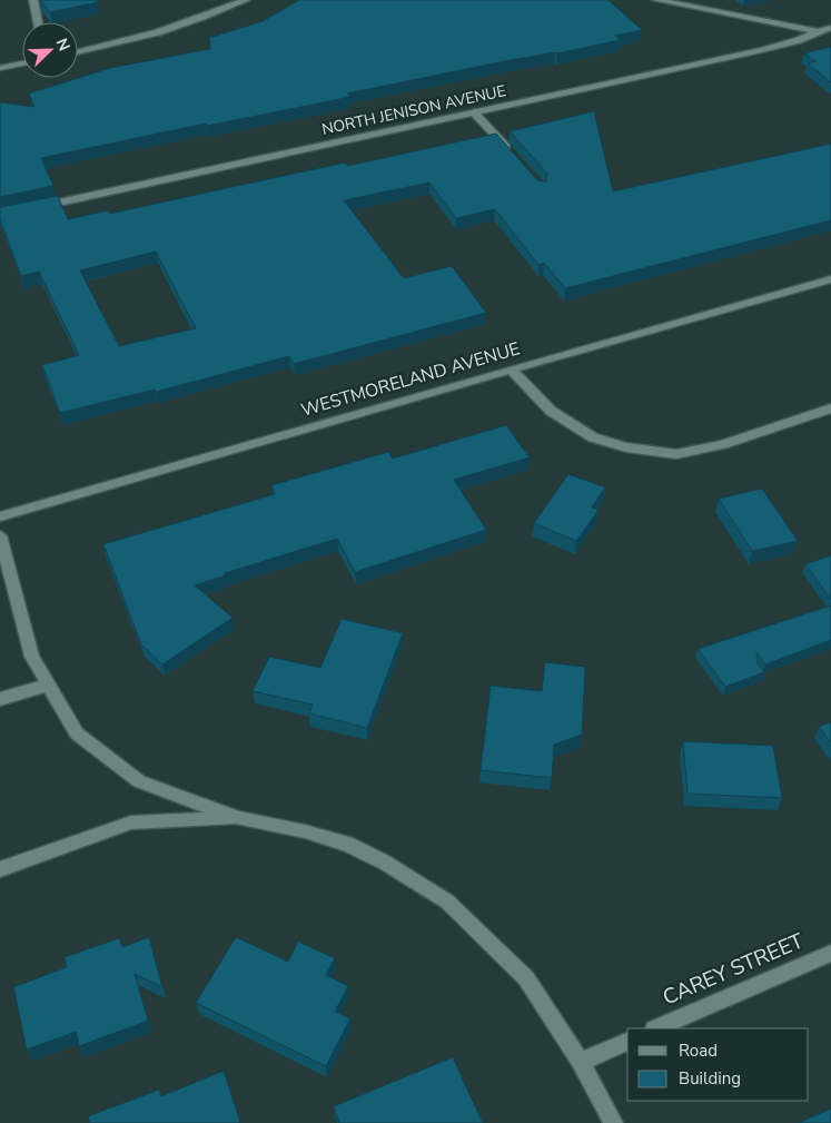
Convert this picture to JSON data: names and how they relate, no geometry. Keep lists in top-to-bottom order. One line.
{"streets":{"street":["NORTH JENISON AVENUE","WESTMORELAND AVENUE","CAREY STREET"]},"legend":["Road","Building"],"north":"top right"}
